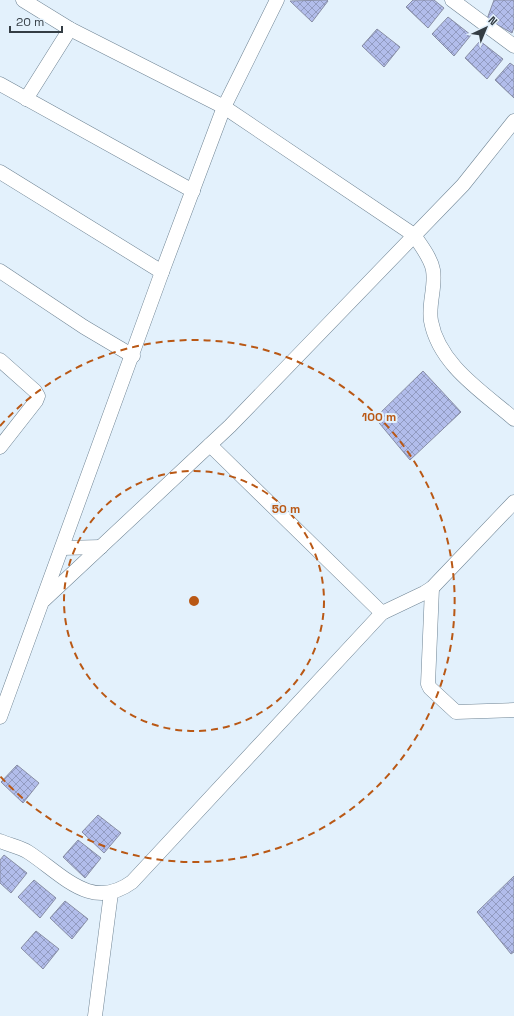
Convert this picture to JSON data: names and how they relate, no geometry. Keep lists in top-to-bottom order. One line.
{"scale_bar":"20 m","north":"top right","rings":["100 m","50 m"]}
